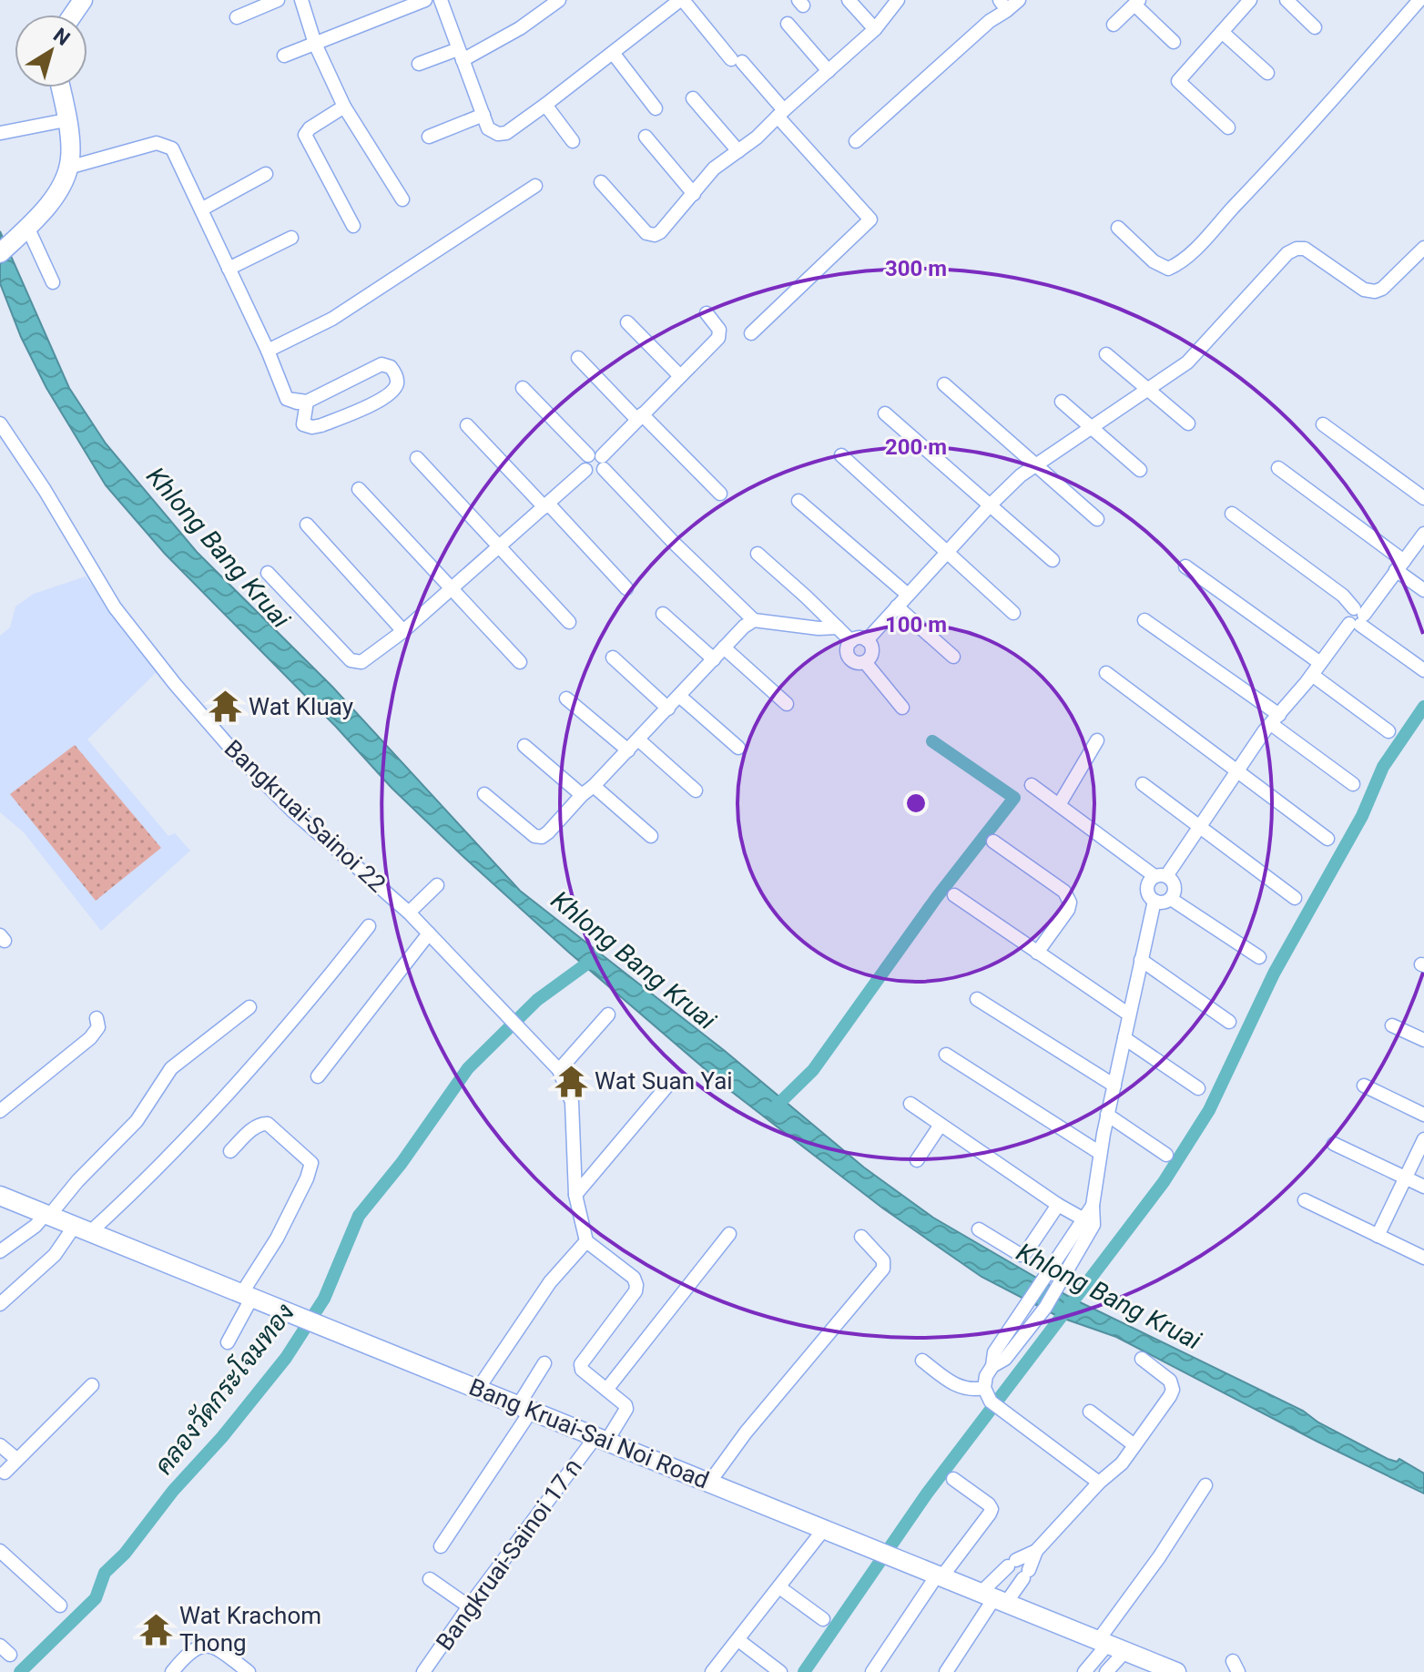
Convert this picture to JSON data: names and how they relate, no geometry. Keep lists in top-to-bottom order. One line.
{"streets":{"main road":["Bang Kruai-Sai Noi Road"],"street":["Bangkruai-Sainoi 22","Bangkruai-Sainoi 17 ก"]},"crossings":[["Bang Kruai-Sai Noi Road","Bangkruai-Sainoi 17 ก"]],"water":["Khlong Bang Kruai","คลองวัดกระโจมทอง"],"places":{"temple":["Wat Kluay","Wat Suan Yai","Wat Krachom Thong"]},"north":"top right","rings":["300 m","200 m","100 m"]}
